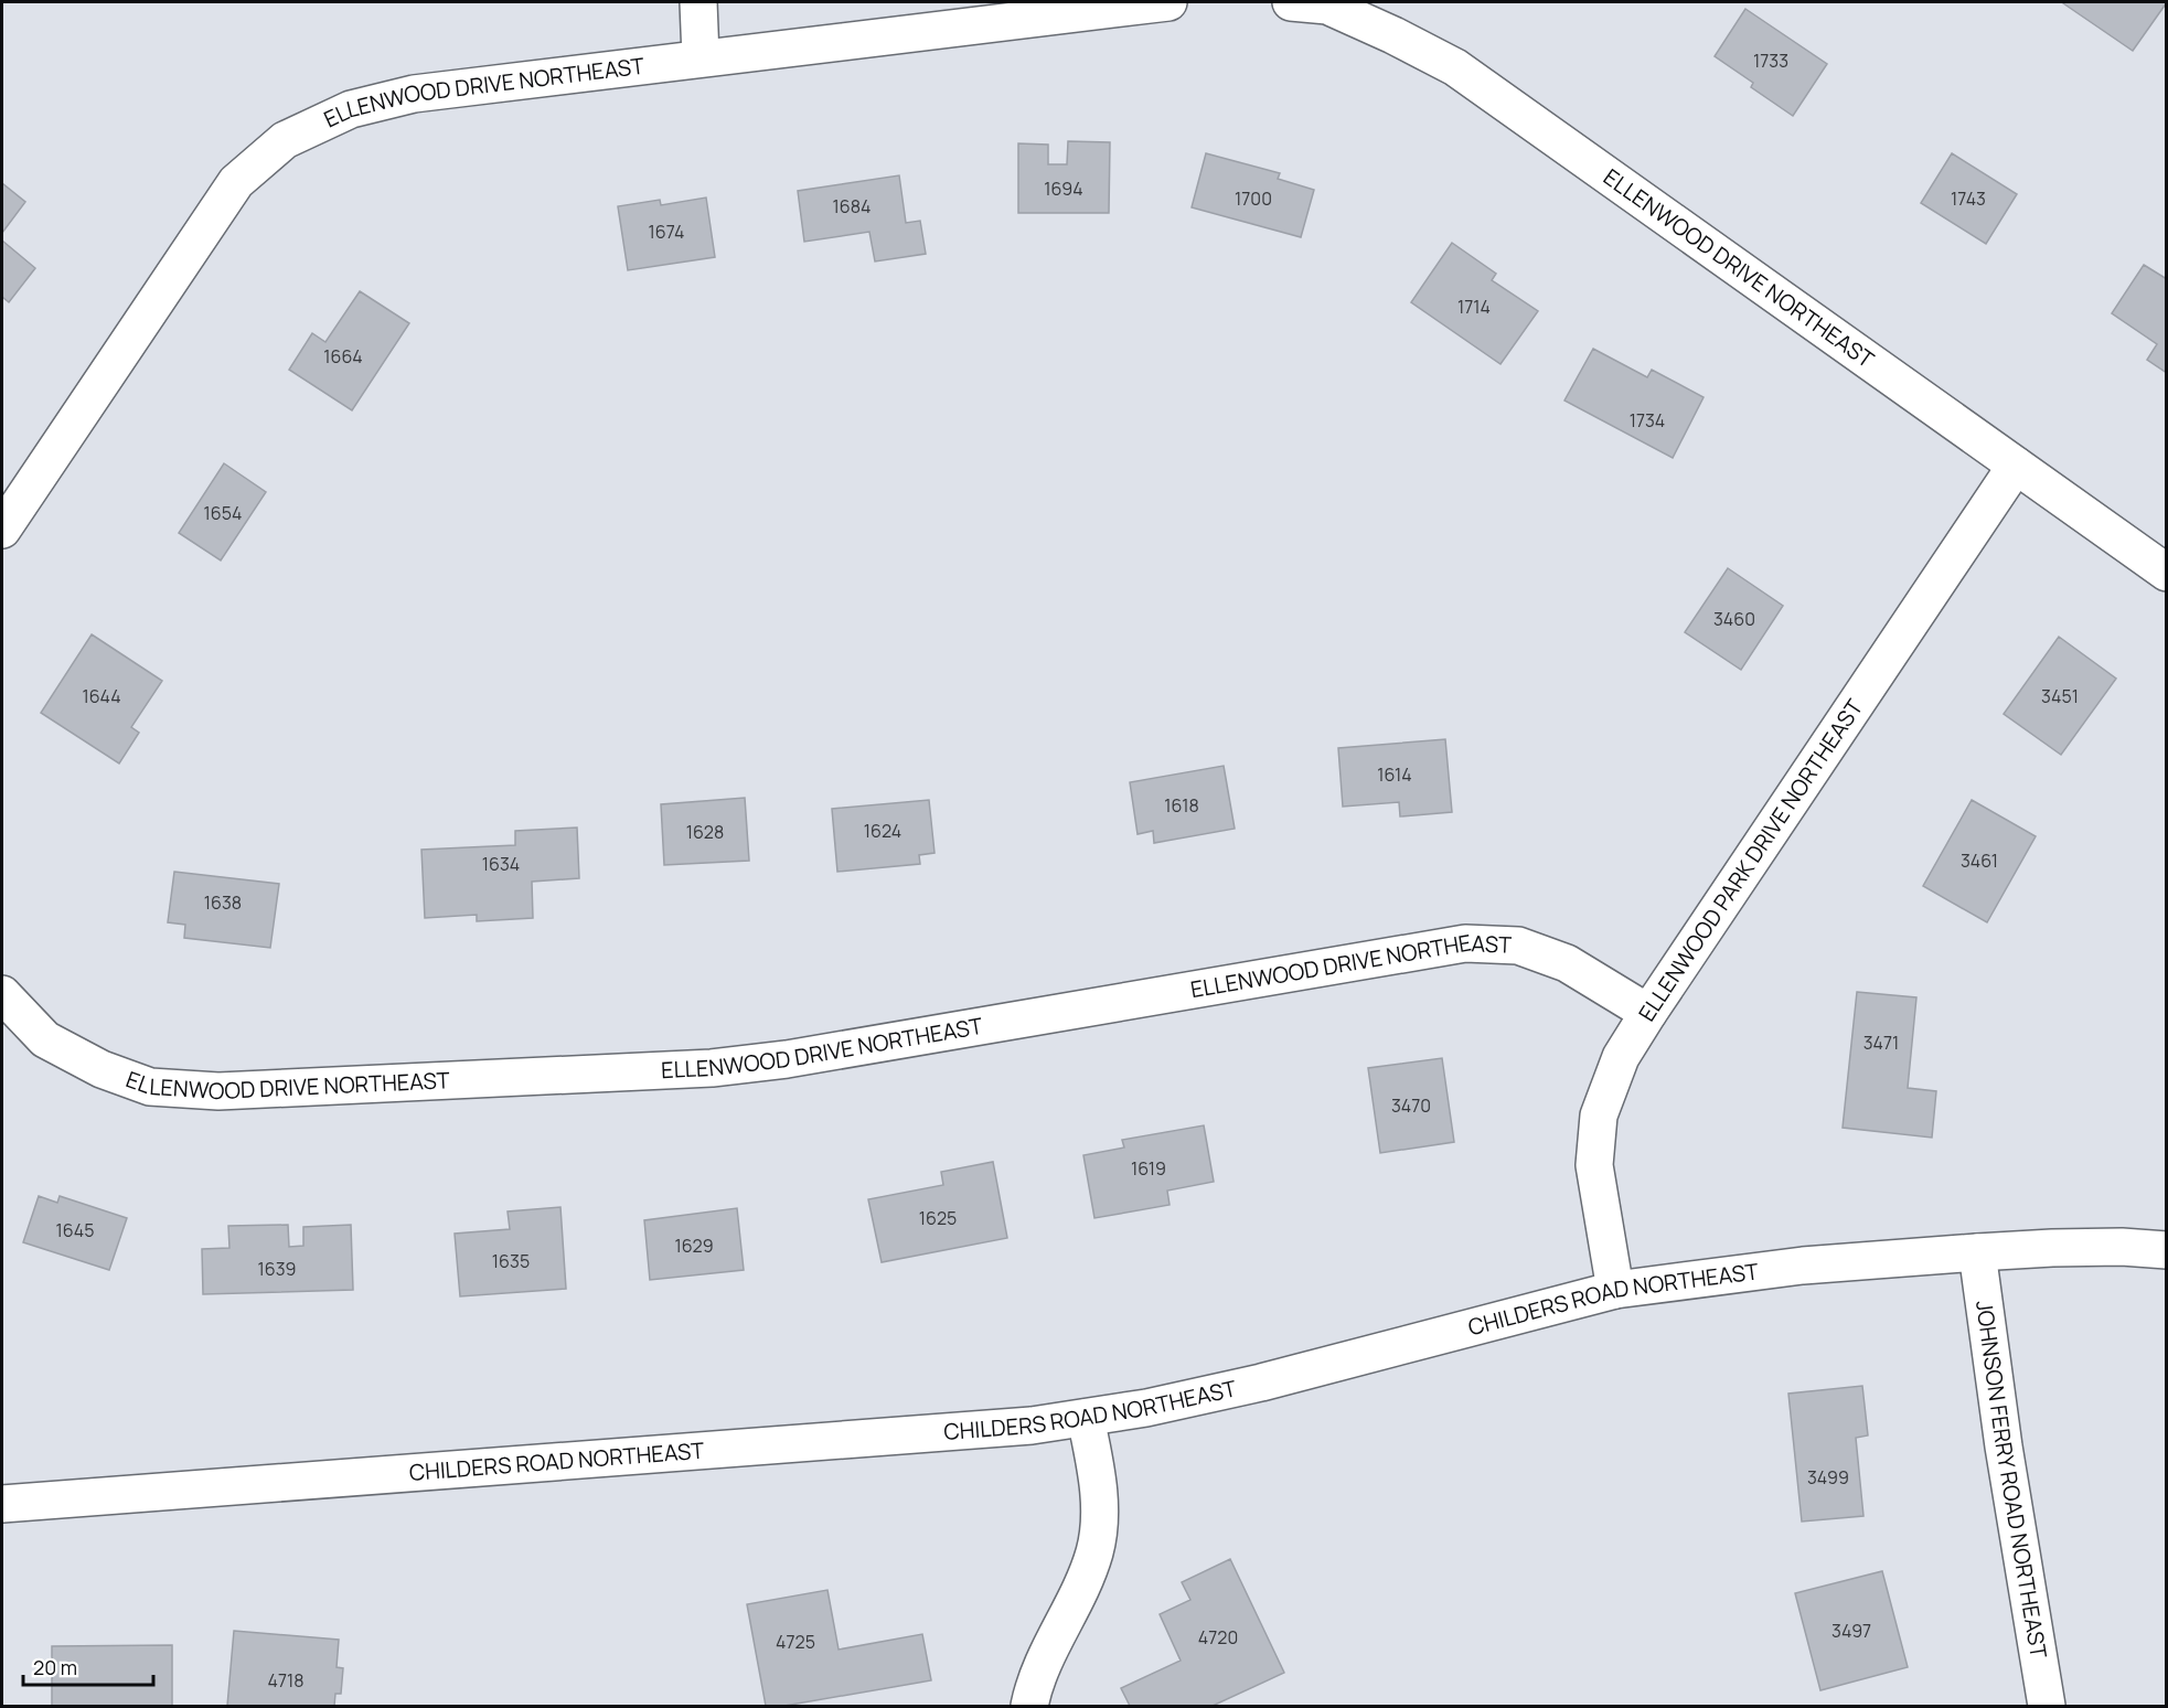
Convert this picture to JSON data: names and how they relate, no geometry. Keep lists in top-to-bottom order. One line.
{"streets":{"street":["ELLENWOOD DRIVE NORTHEAST","ELLENWOOD PARK DRIVE NORTHEAST","CHILDERS ROAD NORTHEAST","JOHNSON FERRY ROAD NORTHEAST"]},"crossings":[["ELLENWOOD DRIVE NORTHEAST","ELLENWOOD PARK DRIVE NORTHEAST"],["ELLENWOOD PARK DRIVE NORTHEAST","CHILDERS ROAD NORTHEAST"],["CHILDERS ROAD NORTHEAST","JOHNSON FERRY ROAD NORTHEAST"]],"house_numbers":["1733","1694","1700","1743","1684","1674","1714","1664","1734","1654","3460","1644","3451","1614","1618","1624","1628","3461","1634","1638","3471","3470","1619","1625","1645","1629","1635","1639","3499","3497","4720","4725","4718"],"scale_bar":"20 m"}
